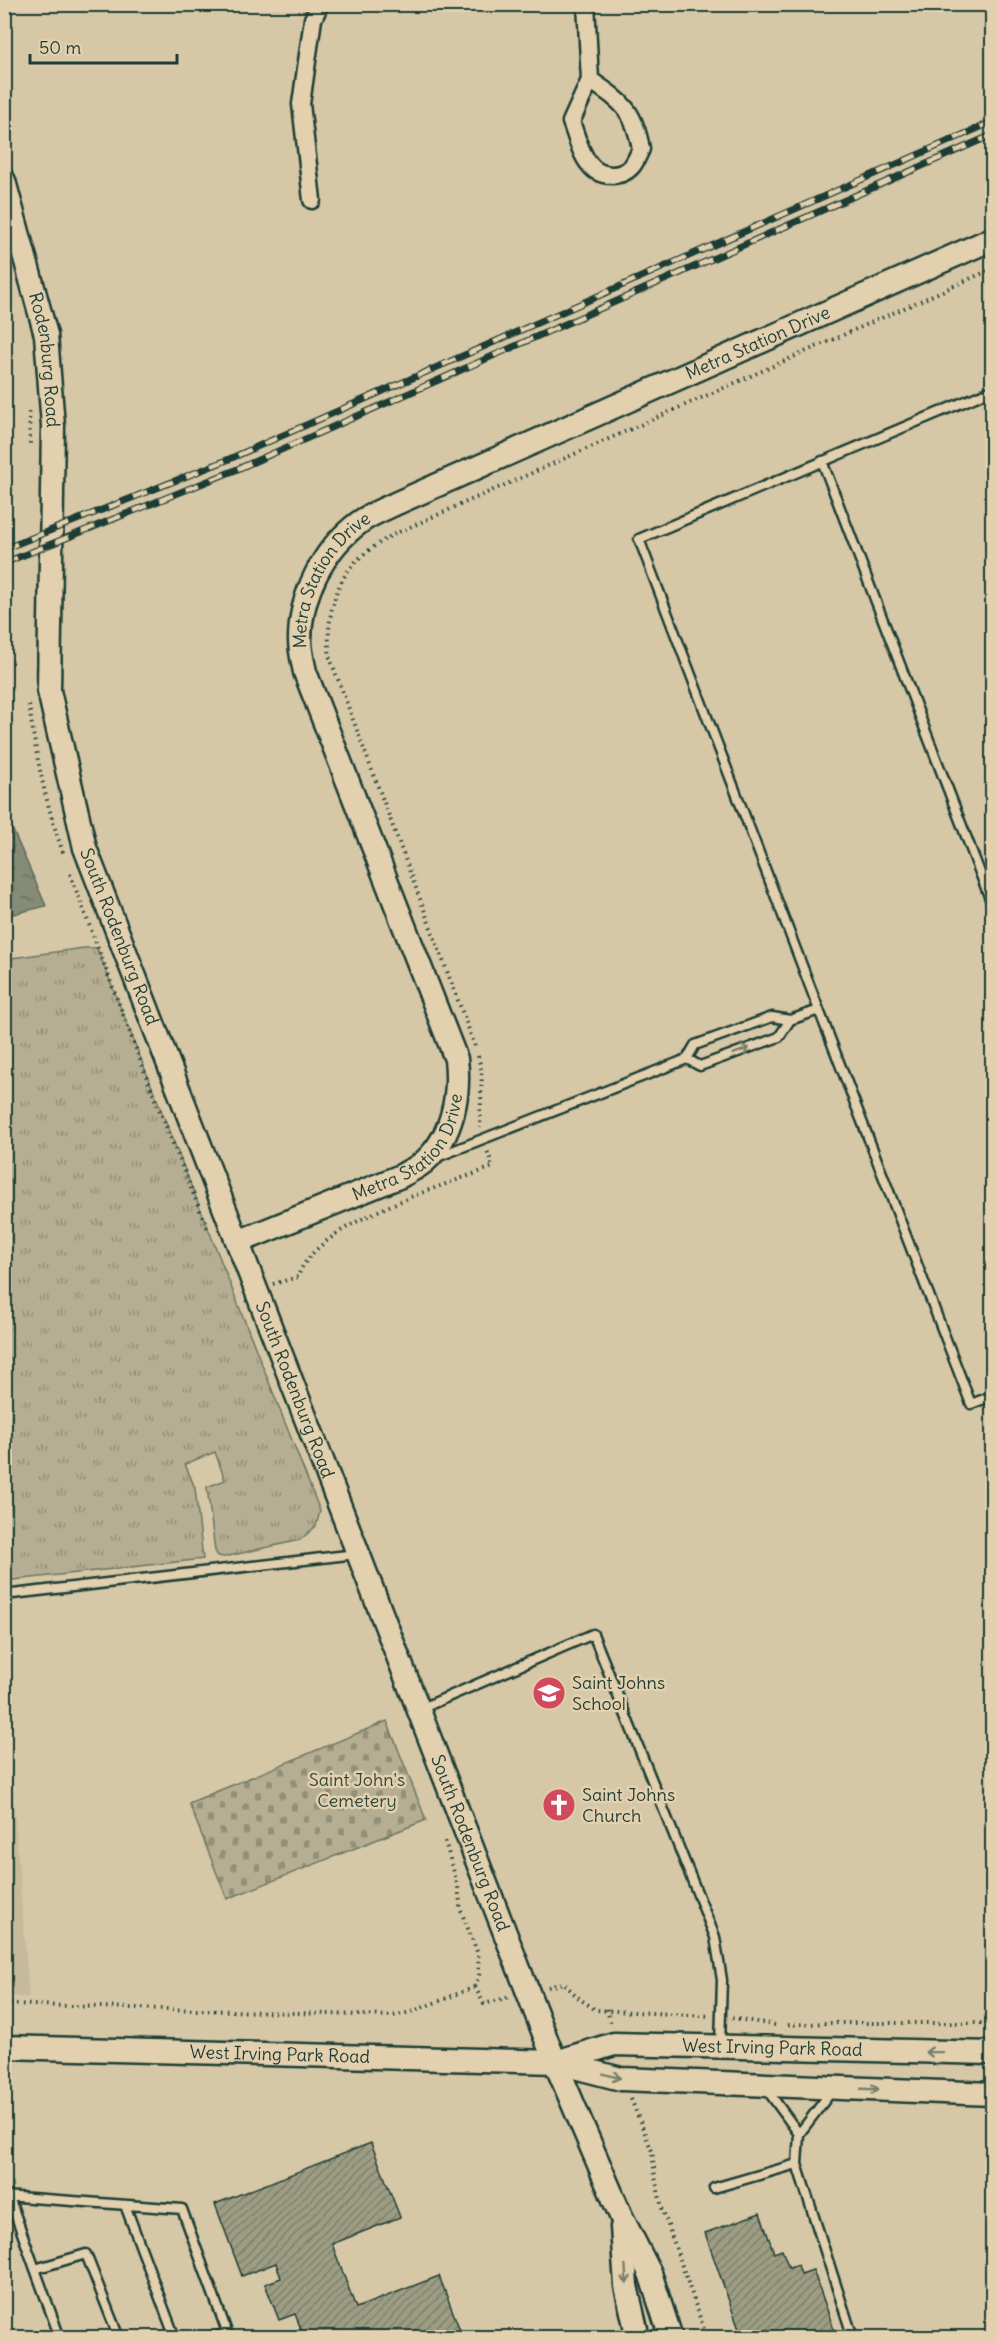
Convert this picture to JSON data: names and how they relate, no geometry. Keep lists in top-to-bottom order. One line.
{"streets":{"street":["Metra Station Drive","Rodenburg Road","South Rodenburg Road","West Irving Park Road"]},"crossings":[["Metra Station Drive","South Rodenburg Road"],["Rodenburg Road","South Rodenburg Road"],["South Rodenburg Road","West Irving Park Road"]],"parks":["Saint John's Cemetery"],"places":{"school or university":["Saint Johns School"],"church":["Saint Johns Church"]},"scale_bar":"50 m"}
